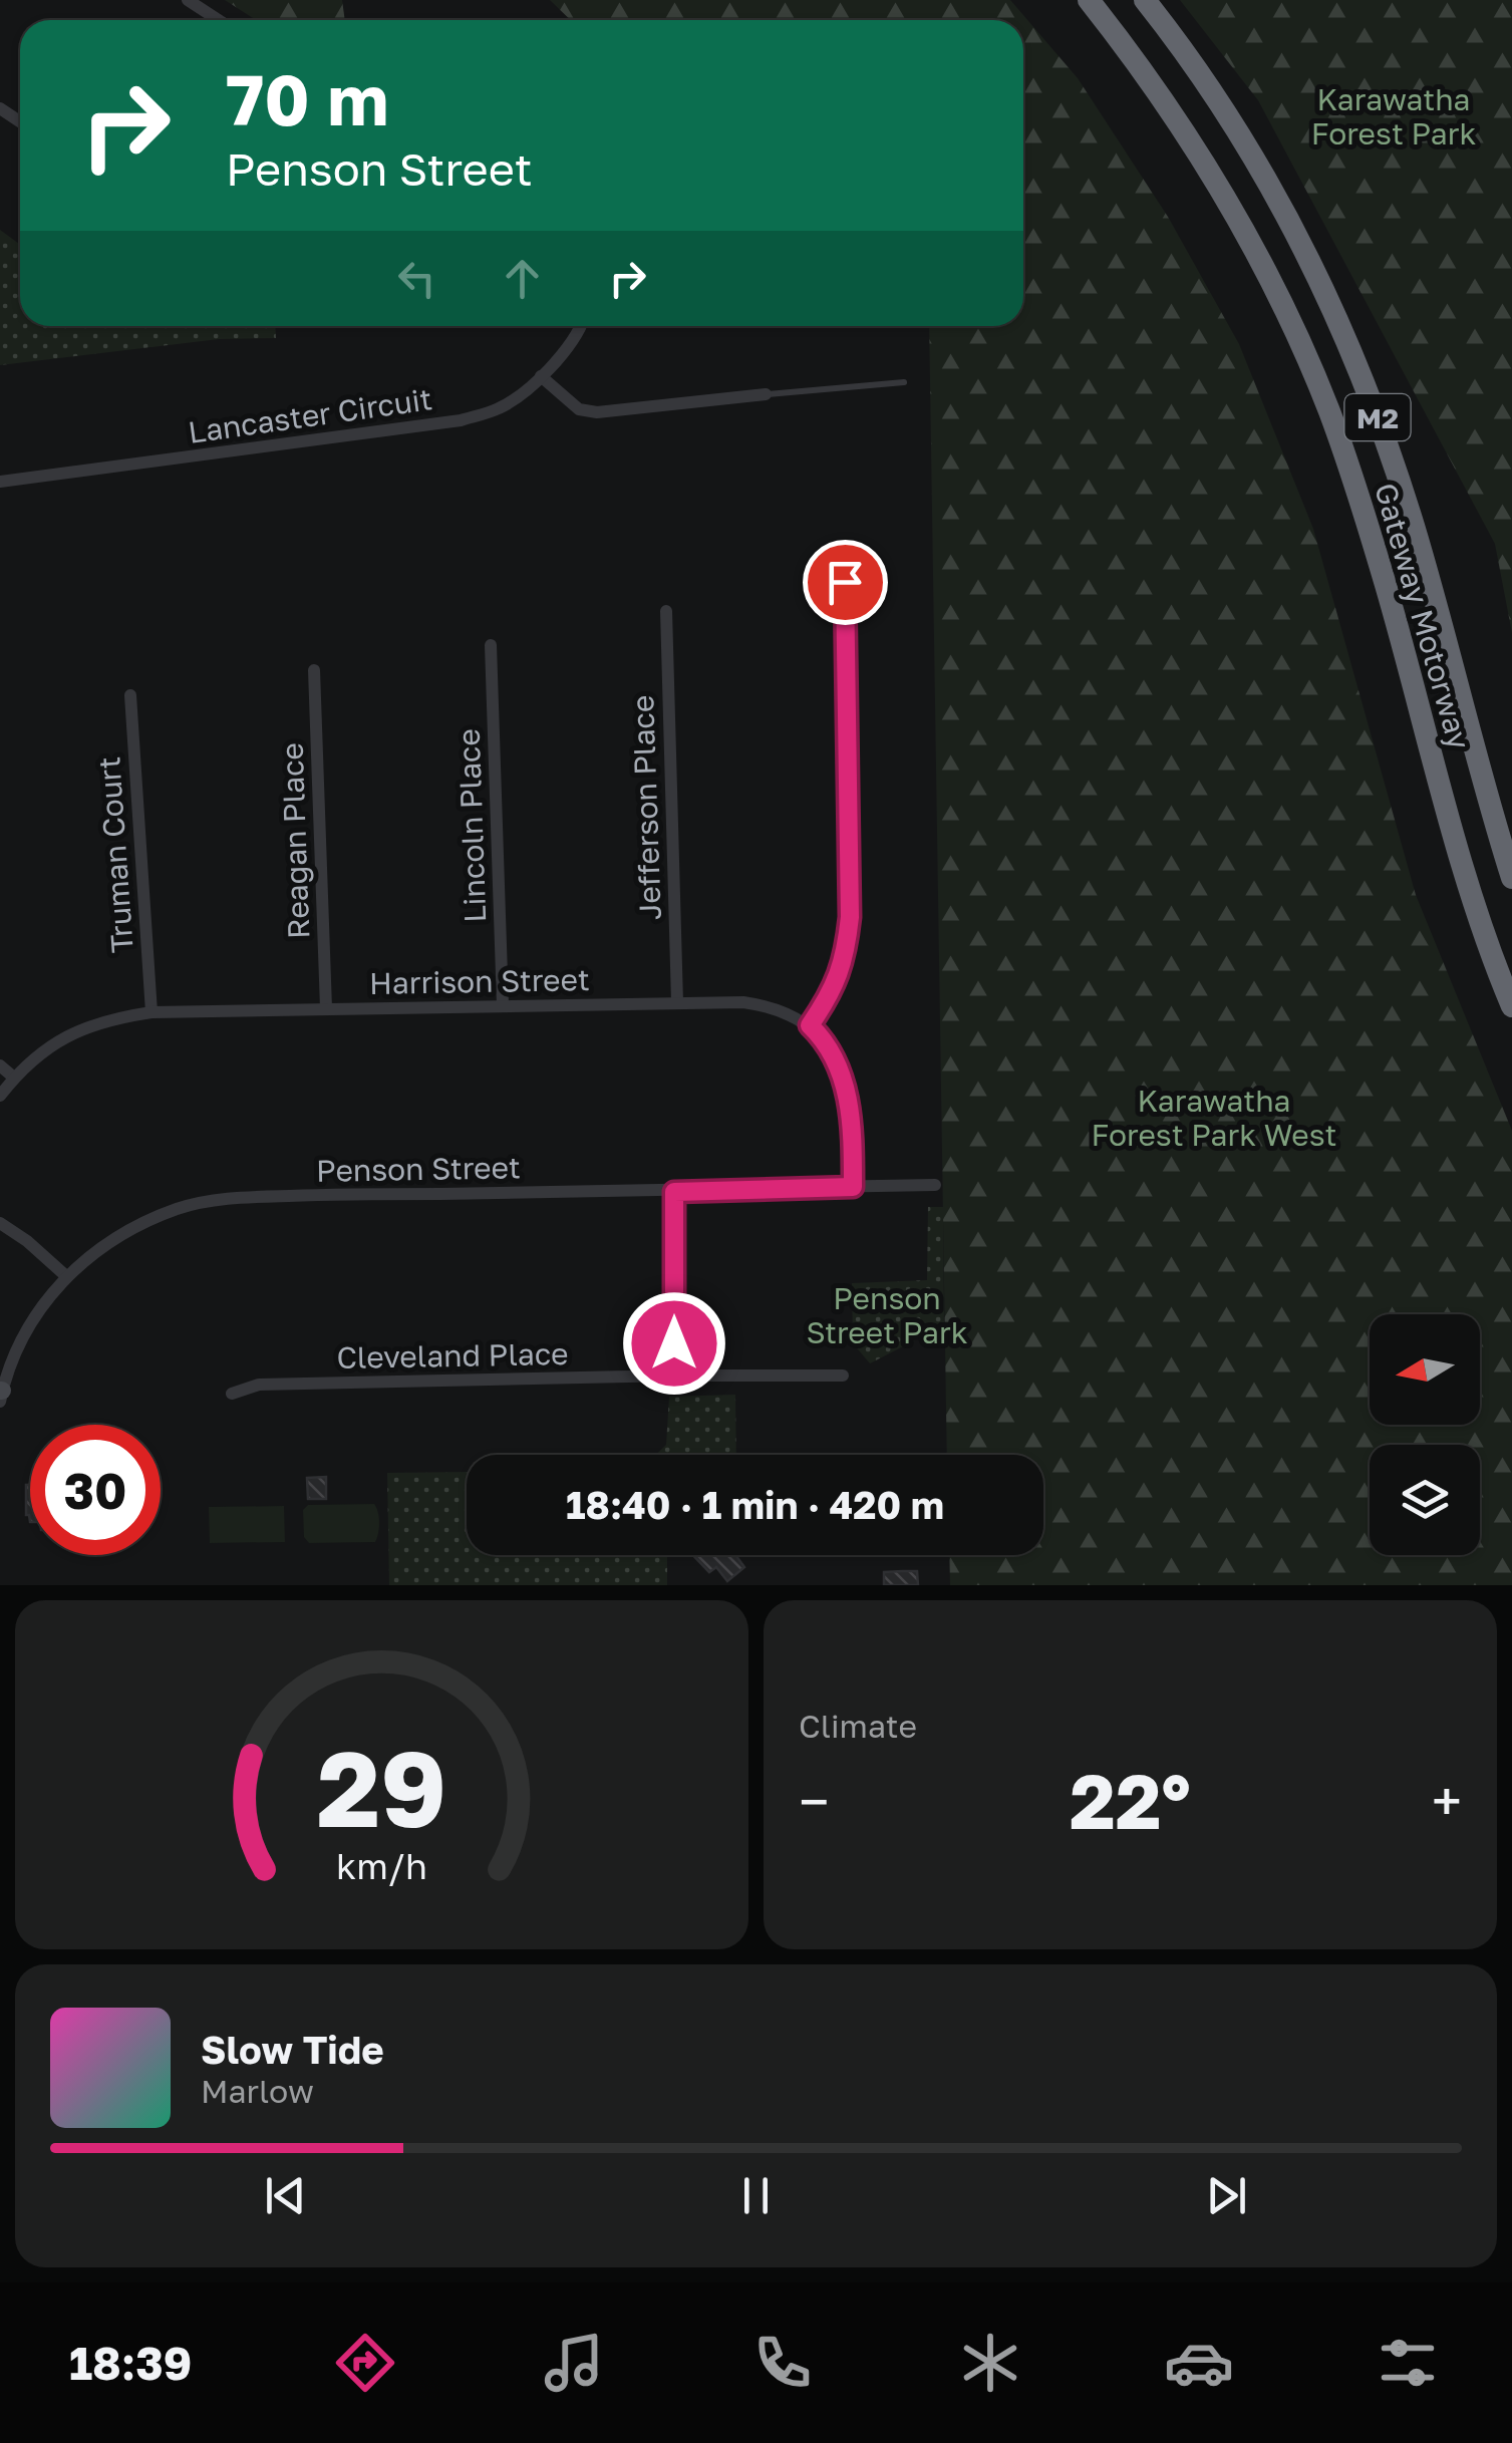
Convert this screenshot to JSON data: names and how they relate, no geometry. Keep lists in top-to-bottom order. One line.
{"streets":{"highway":["M2","Gateway Motorway"],"street":["Lancaster Circuit","Jefferson Place","Lincoln Place","Reagan Place","Truman Court","Harrison Street","Penson Street","Cleveland Place"]},"crossings":[["Jefferson Place","Harrison Street"],["Lincoln Place","Harrison Street"],["Reagan Place","Harrison Street"],["Truman Court","Harrison Street"]],"parks":["Karawatha Forest Park","Karawatha Forest Park West","Penson Street Park"],"north":"left","page":{"turn":["70 m","Penson Street"],"limit":"30","trip":"18:40 · 1 min · 420 m","tile":"Climate","heat":["−","22°","+"],"song":["Slow Tide","Marlow"],"tabs":"18:39","gauge":["29","km/h"]}}
